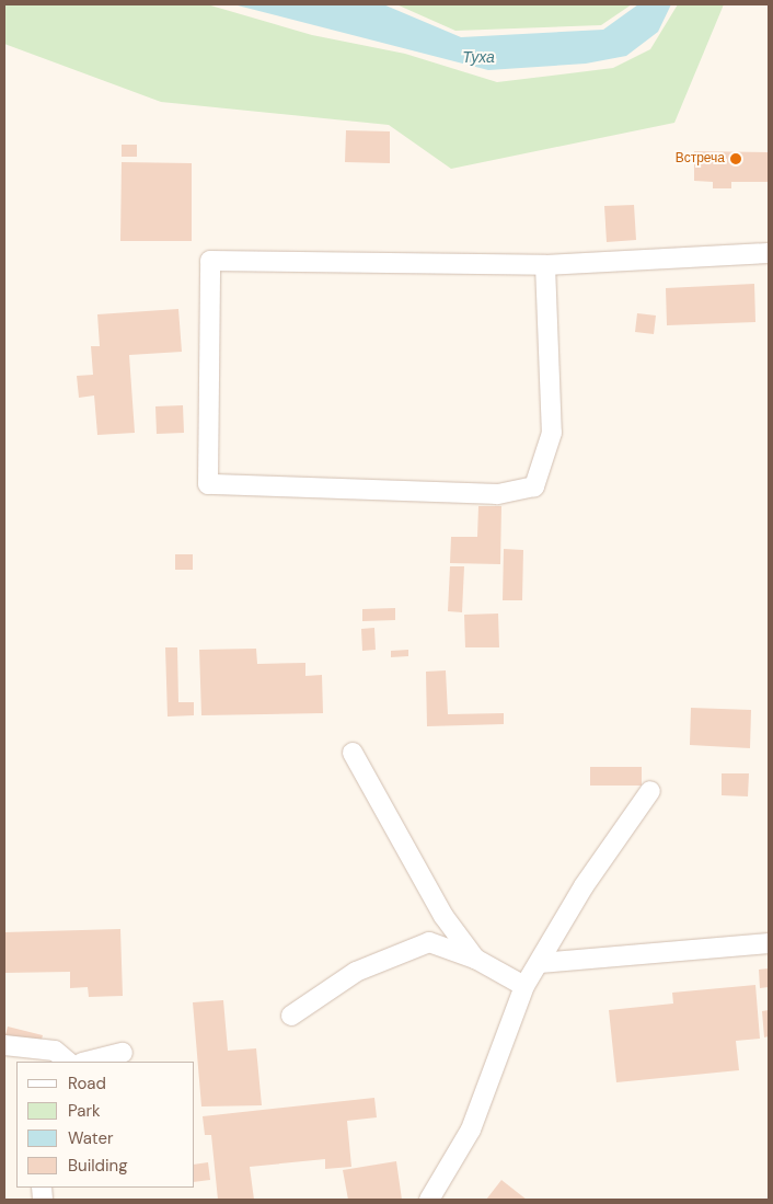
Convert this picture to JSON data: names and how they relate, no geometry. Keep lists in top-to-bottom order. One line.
{"water":["Туха"],"places":["Встреча"],"legend":["Road","Park","Water","Building"]}
